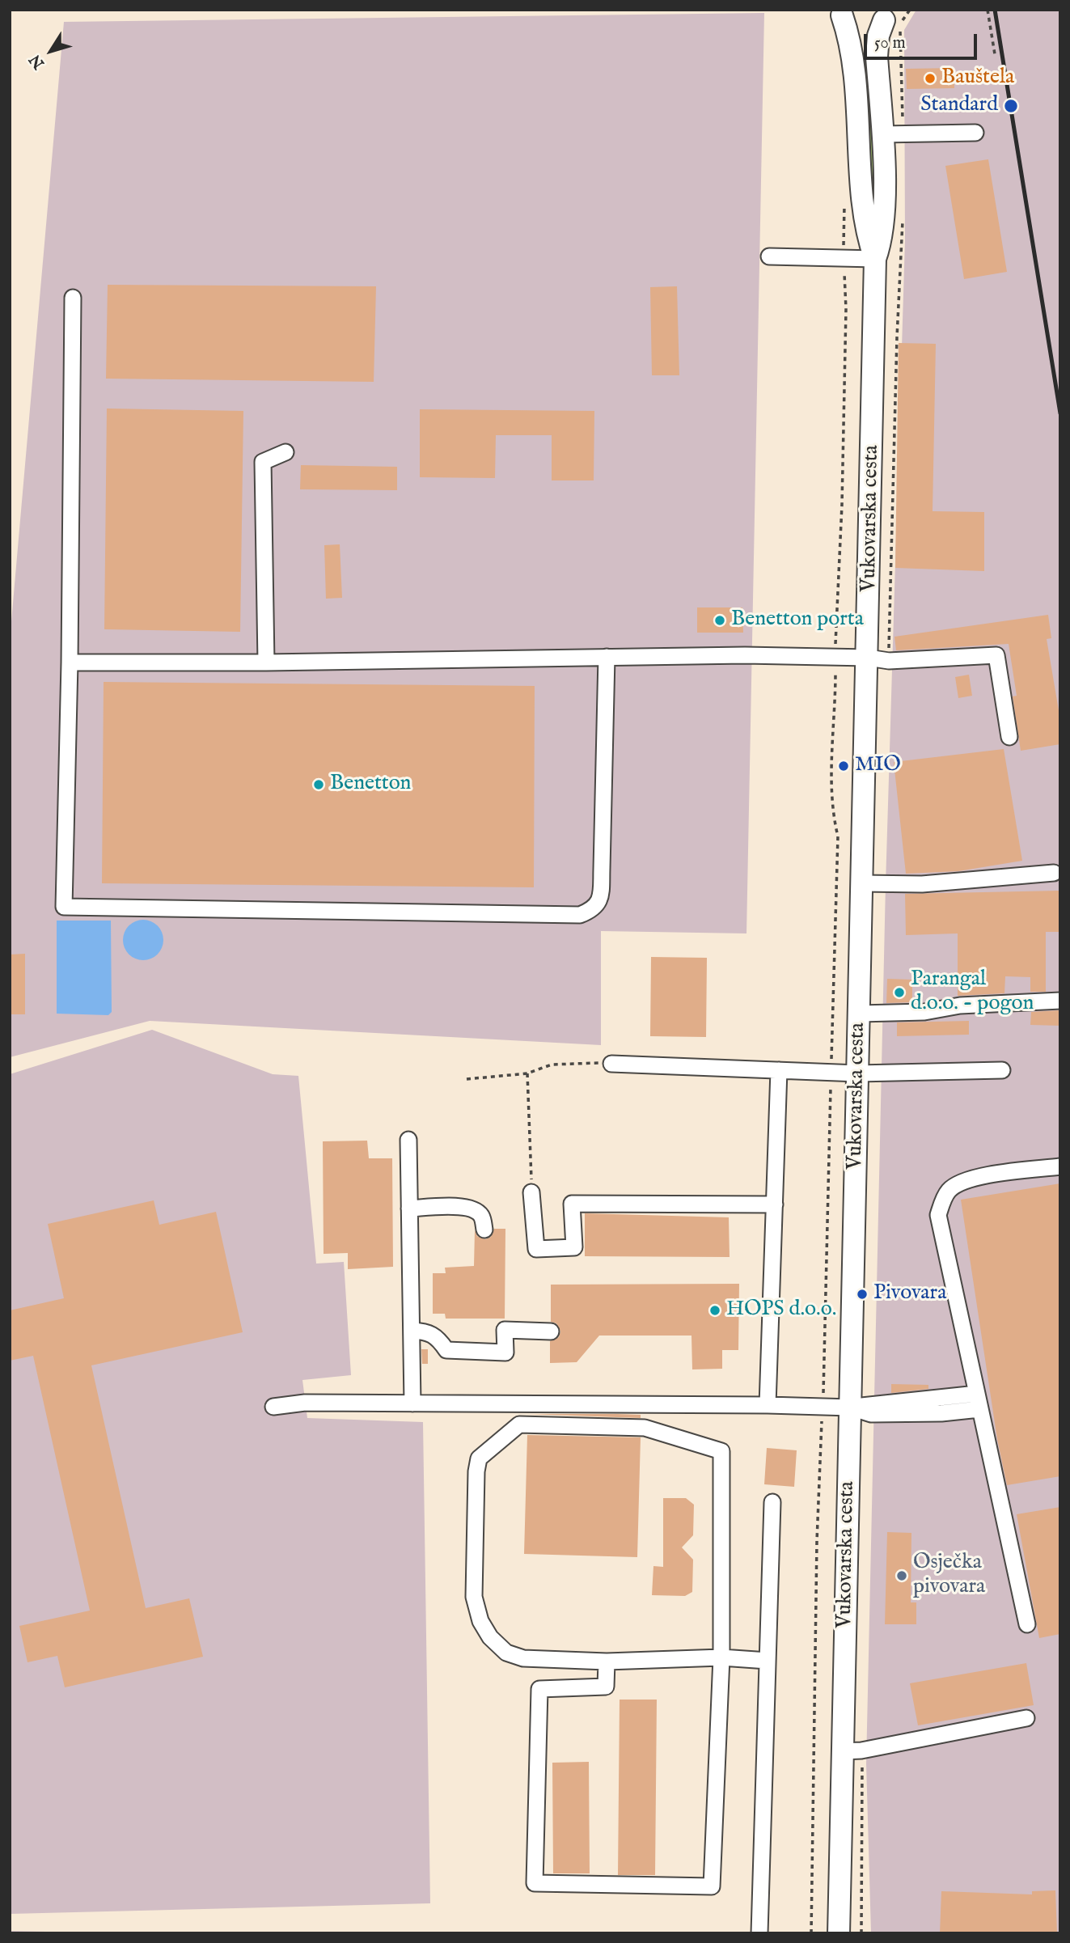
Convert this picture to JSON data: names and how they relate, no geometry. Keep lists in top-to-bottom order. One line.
{"streets":{"main road":["Vukovarska cesta"]},"places":["Bauštela","Standard","Benetton porta","MIO","Benetton","Parangal d.o.o. - pogon","Pivovara","HOPS d.o.o.","Osječka pivovara"],"scale_bar":"50 m","north":"bottom left"}
